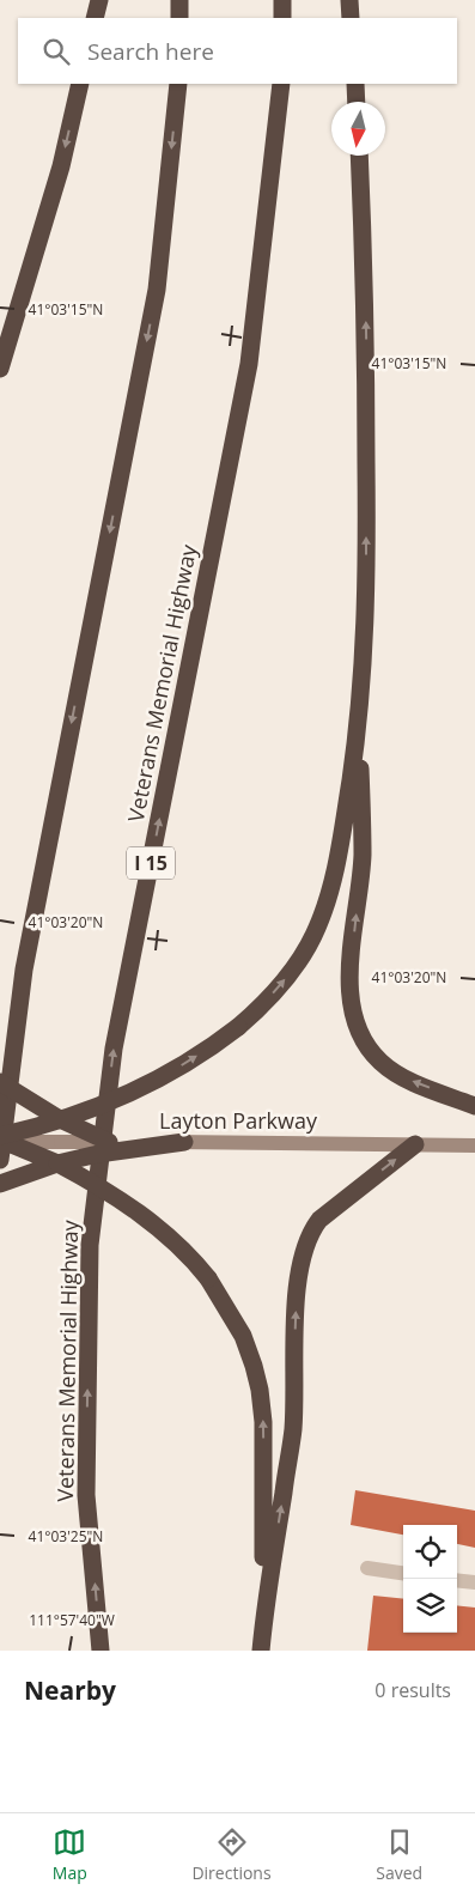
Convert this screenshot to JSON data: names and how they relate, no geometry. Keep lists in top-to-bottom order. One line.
{"streets":{"highway":["Veterans Memorial Highway","I 15"],"main road":["Layton Parkway"]},"north":"bottom","page":{"search":"Search here","heading":["Nearby","0 results"],"nav":["Map","Directions","Saved"]},"coordinates":["41°03'15\"N","41°03'20\"N","41°03'25\"N","111°57'40\"W"]}
